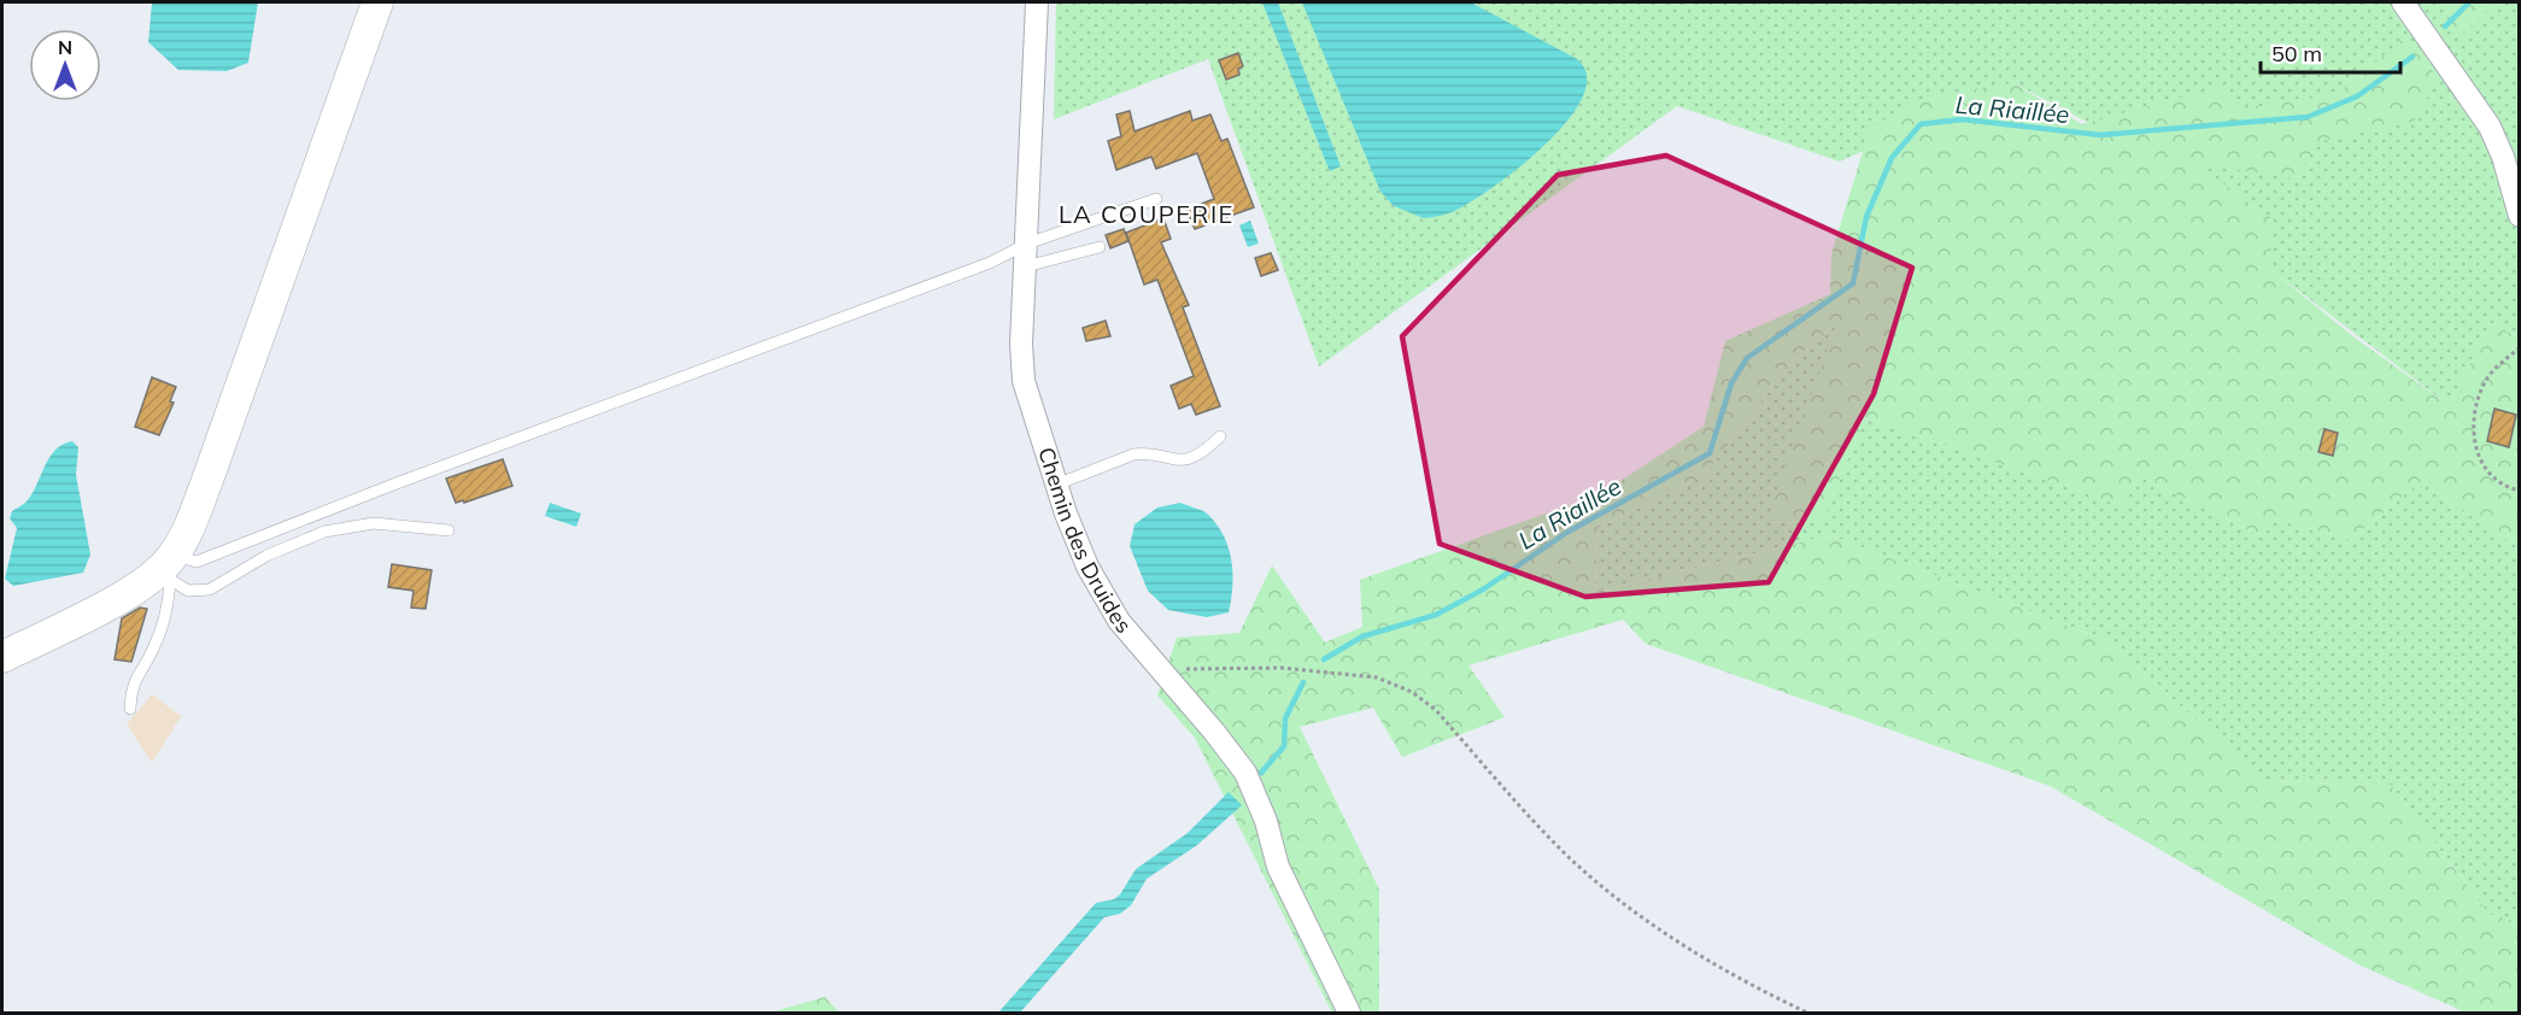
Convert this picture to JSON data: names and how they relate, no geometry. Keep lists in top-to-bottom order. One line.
{"streets":{"street":["Chemin des Druides"]},"districts":["LA COUPERIE"],"water":["La Riaillée"],"scale_bar":"50 m","north":"top"}
